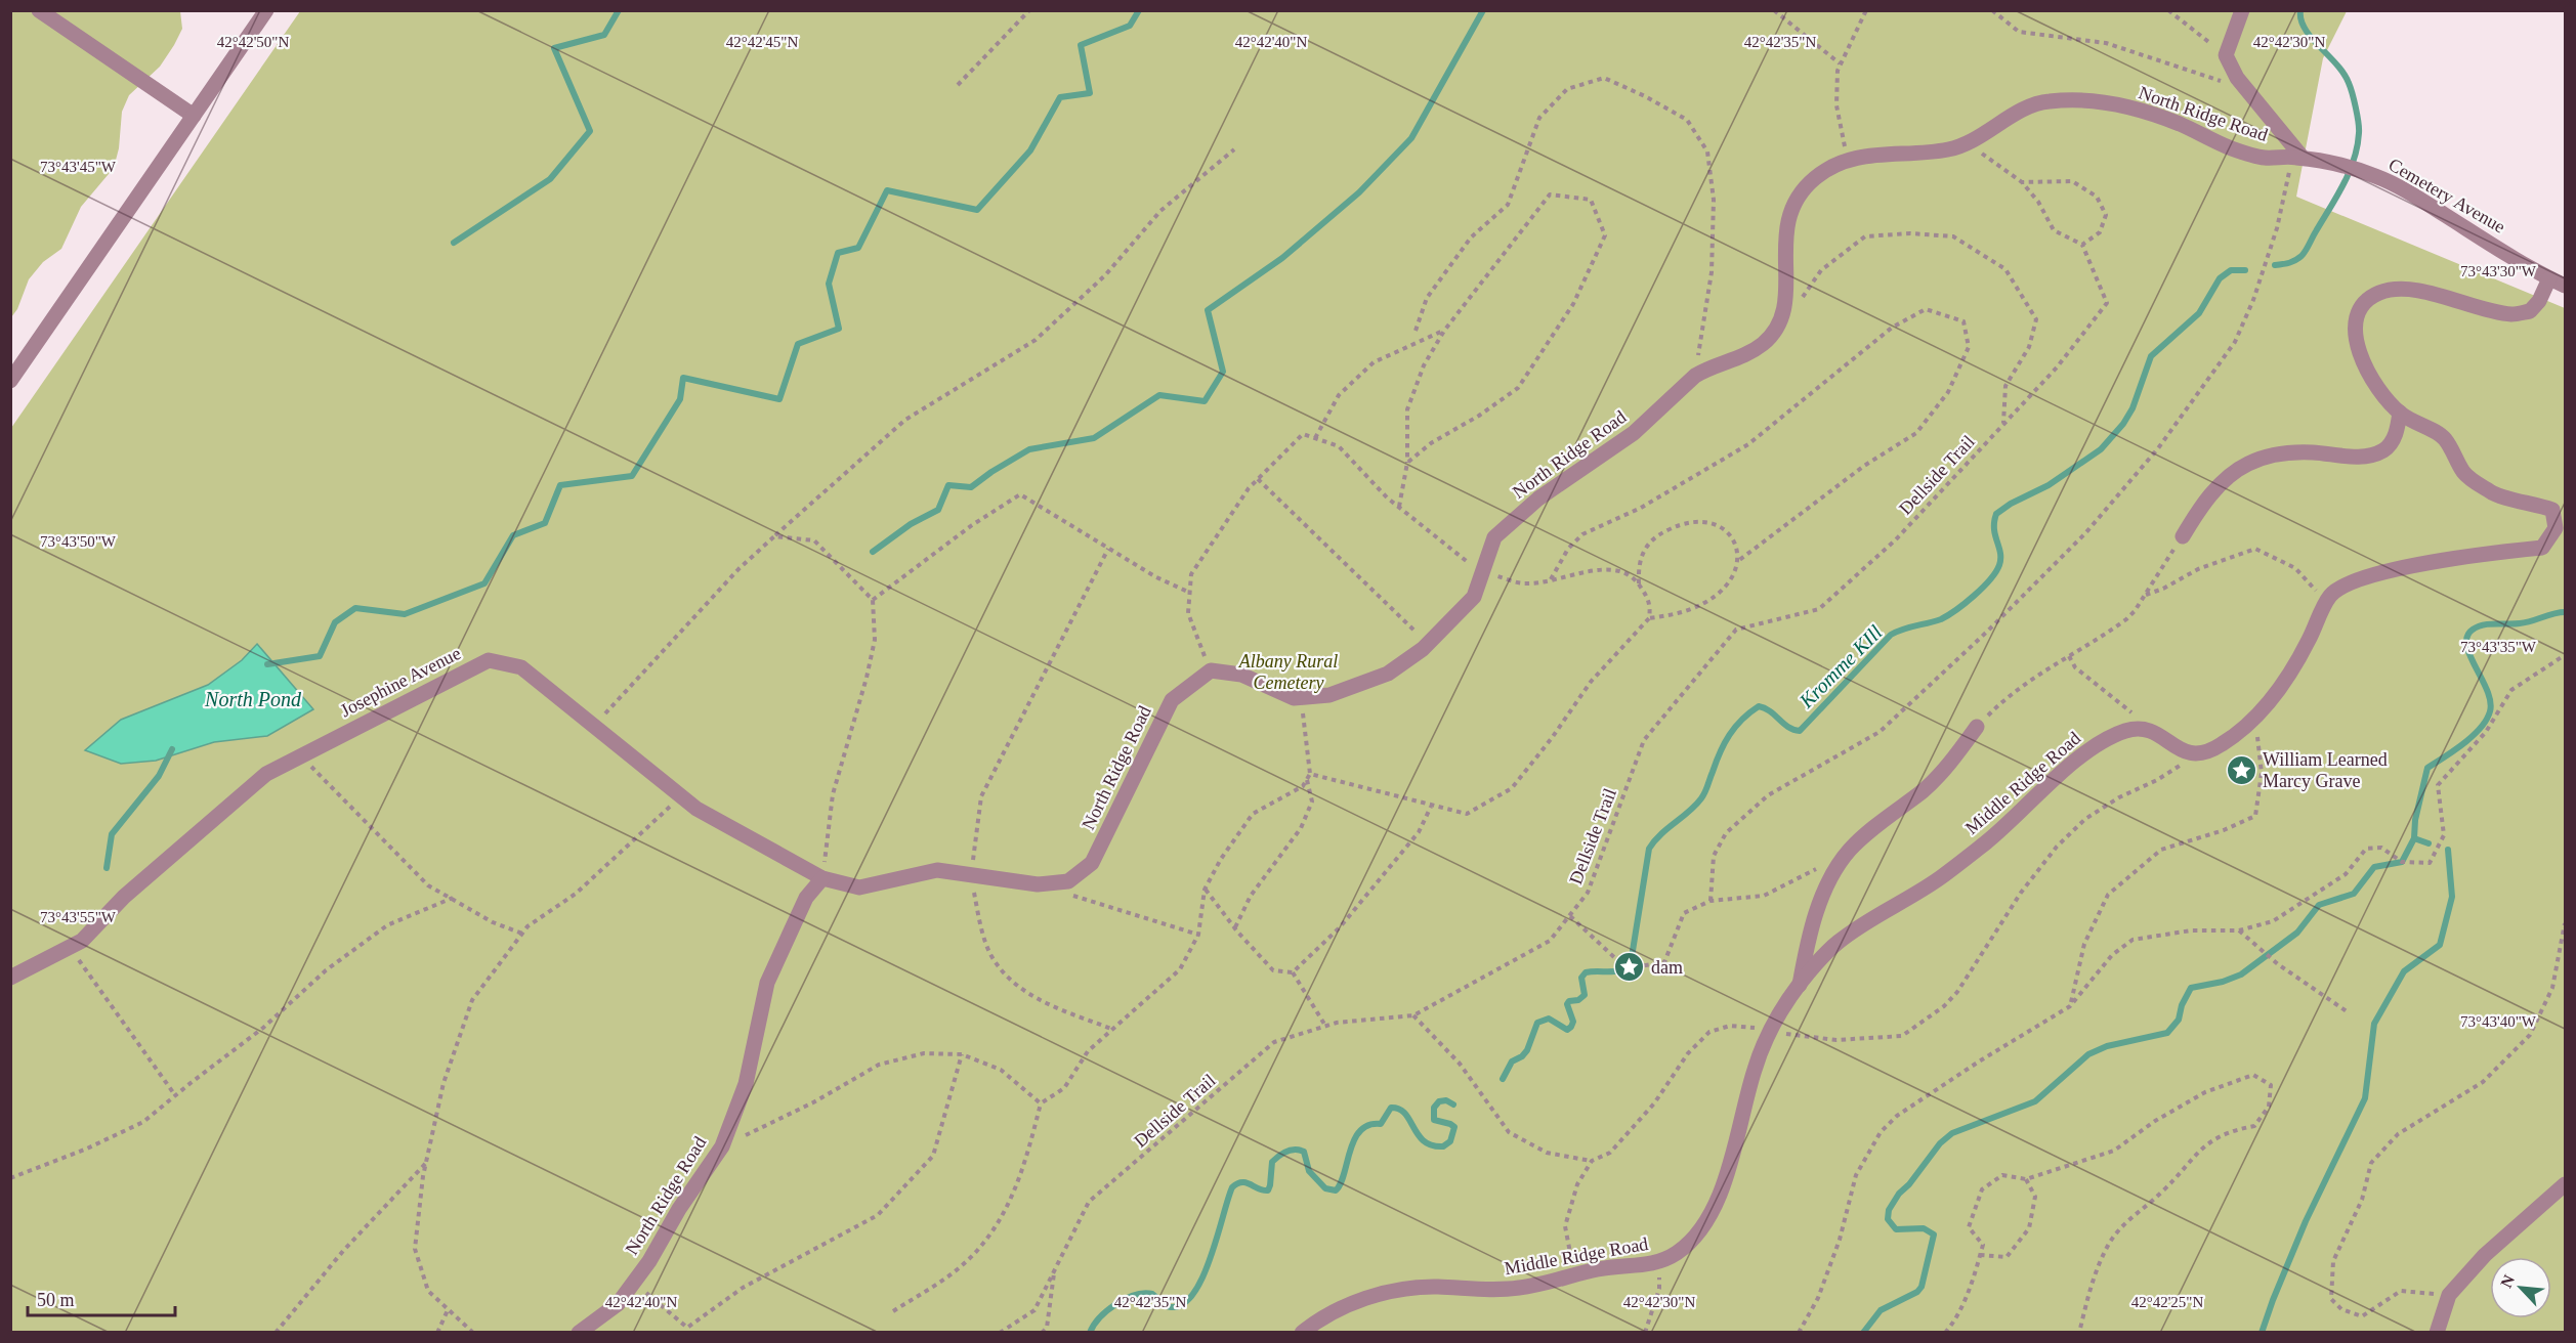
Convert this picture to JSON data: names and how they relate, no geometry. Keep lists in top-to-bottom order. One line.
{"streets":{"street":["North Ridge Road","Cemetery Avenue","Josephine Avenue","Middle Ridge Road"],"path":["Dellside Trail"]},"crossings":[["North Ridge Road","Cemetery Avenue"],["North Ridge Road","Josephine Avenue"]],"water":["Kromme KIll","North Pond"],"parks":["Albany Rural Cemetery"],"places":{"place":["William Learned Marcy Grave","dam"]},"scale_bar":"50 m","north":"top left","coordinates":["42°42'50\"N","42°42'45\"N","42°42'40\"N","42°42'35\"N","42°42'30\"N","73°43'45\"W","73°43'30\"W","73°43'50\"W","73°43'35\"W","73°43'55\"W","73°43'40\"W","42°42'25\"N"]}
